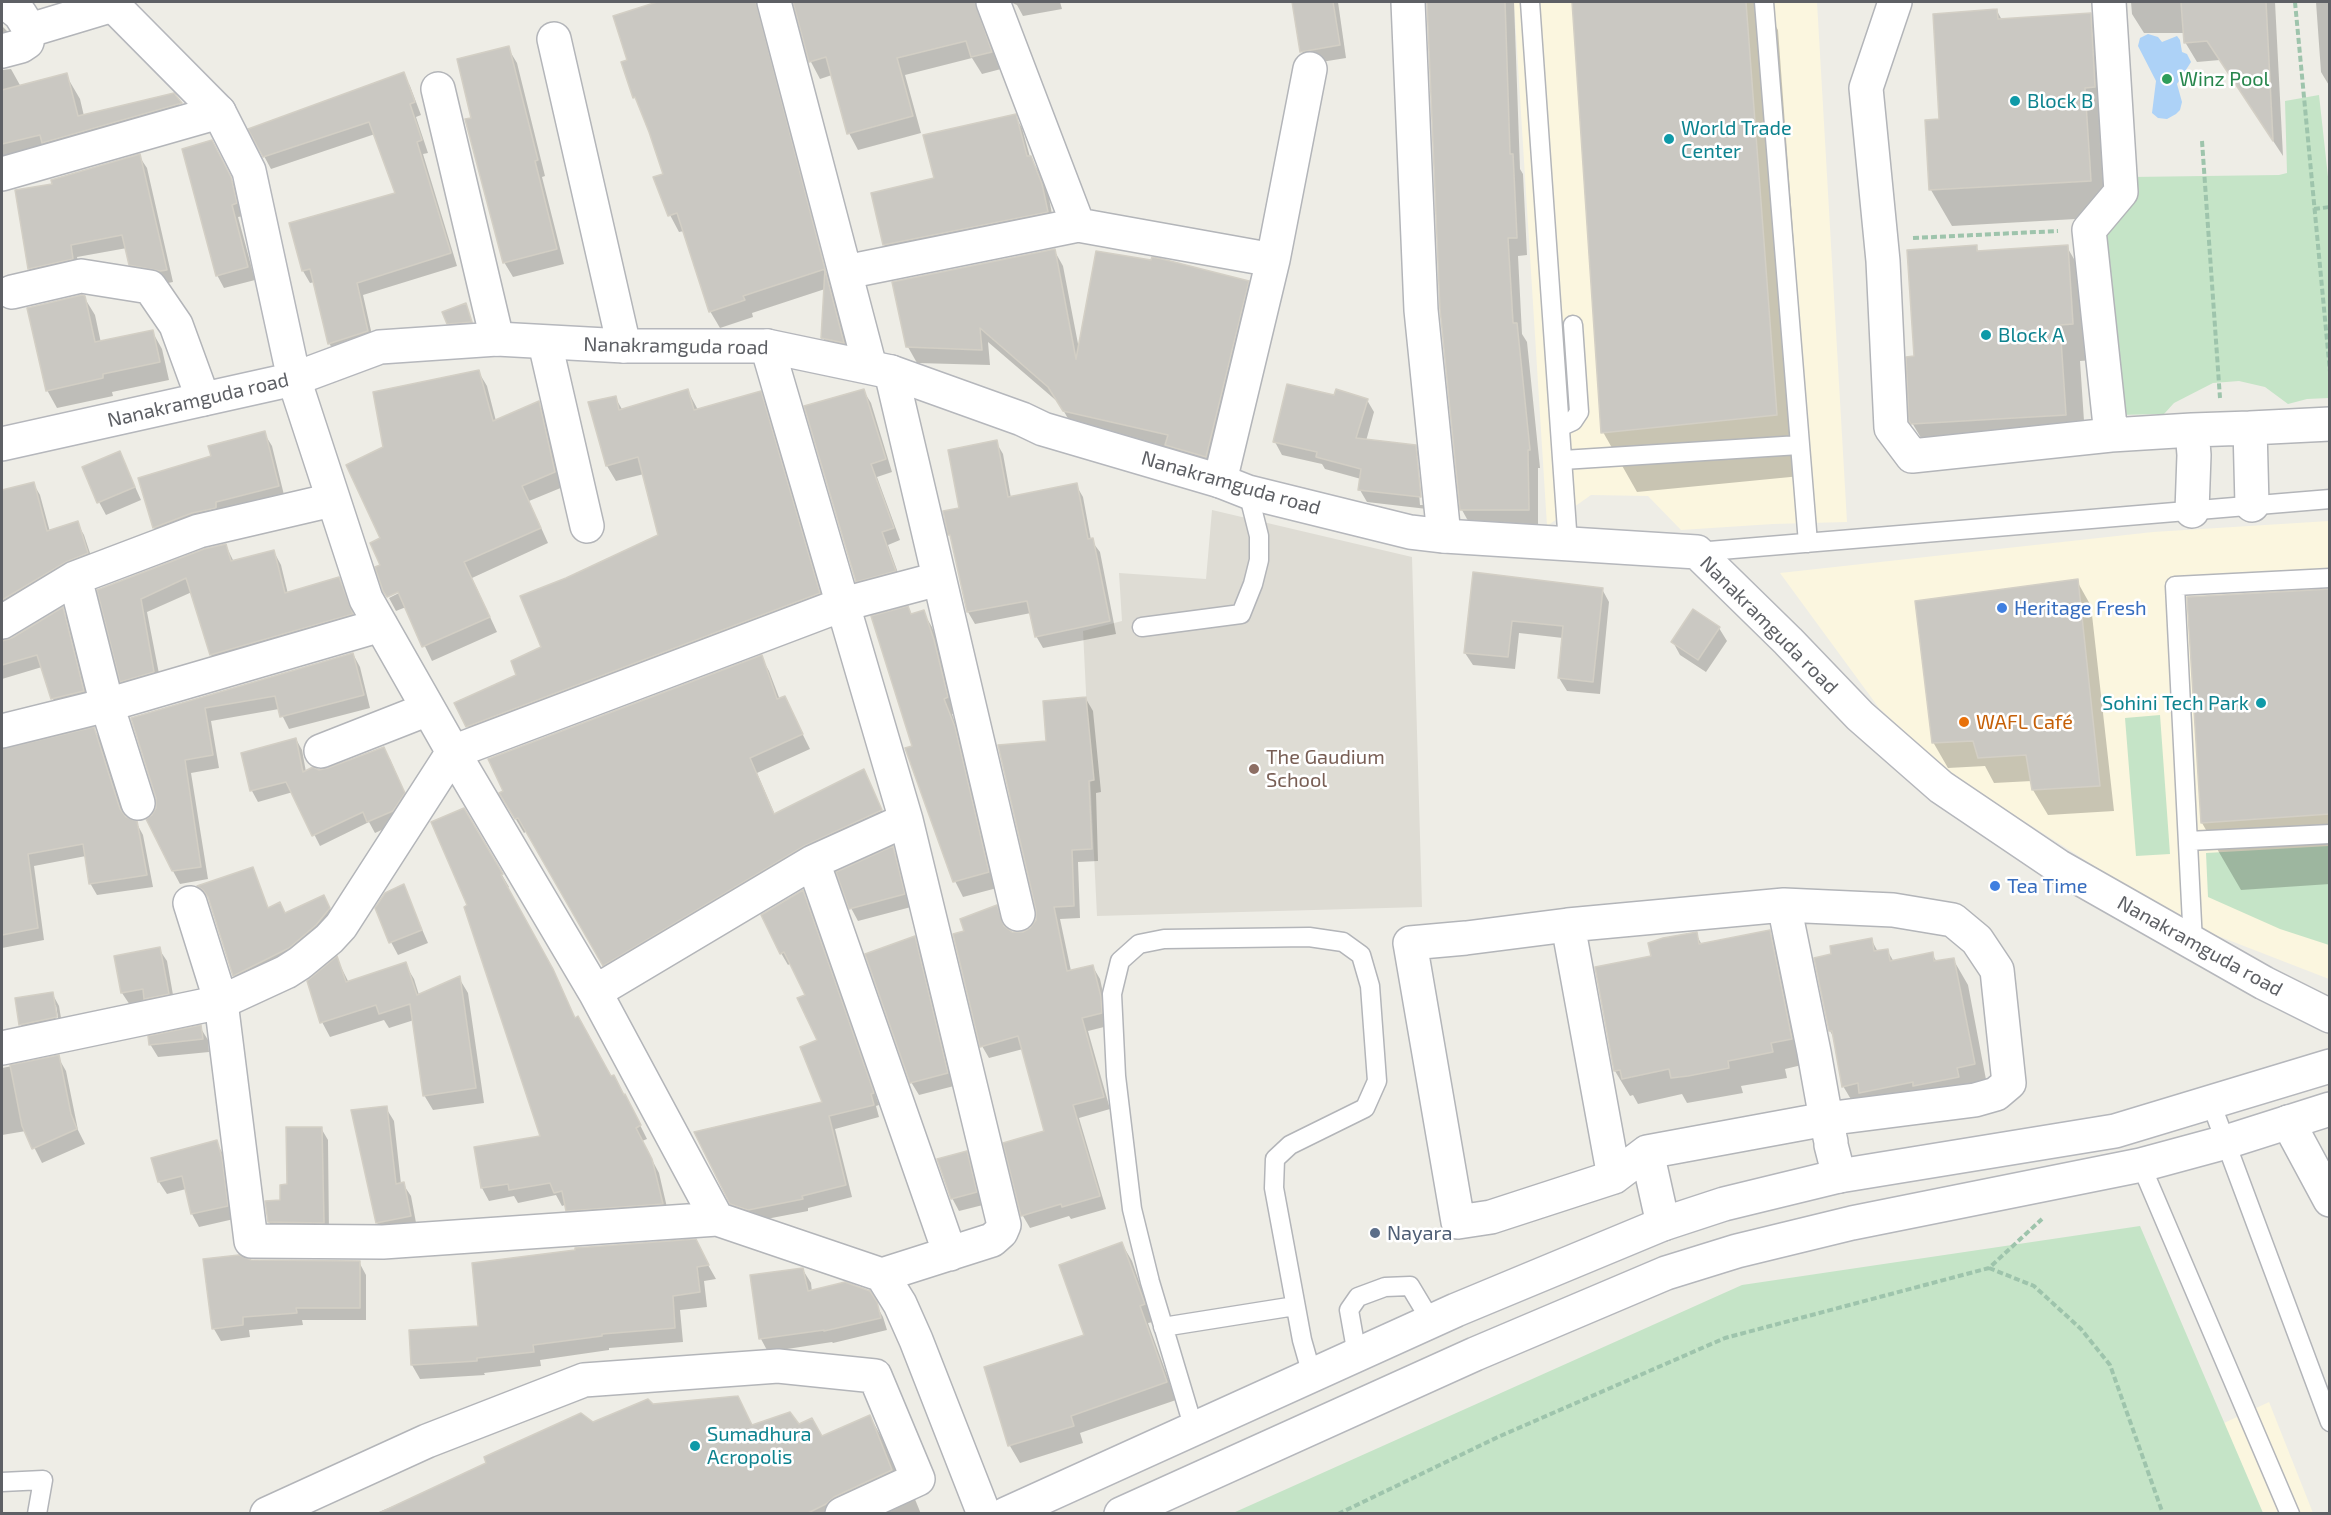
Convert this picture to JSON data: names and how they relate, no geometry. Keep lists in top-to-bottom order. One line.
{"streets":{"street":["Nanakramguda road"]},"places":["Winz Pool","Block B","World Trade Center","Block A","Heritage Fresh","Sohini Tech Park","WAFL Café","The Gaudium School","Tea Time","Nayara","Sumadhura Acropolis"]}
